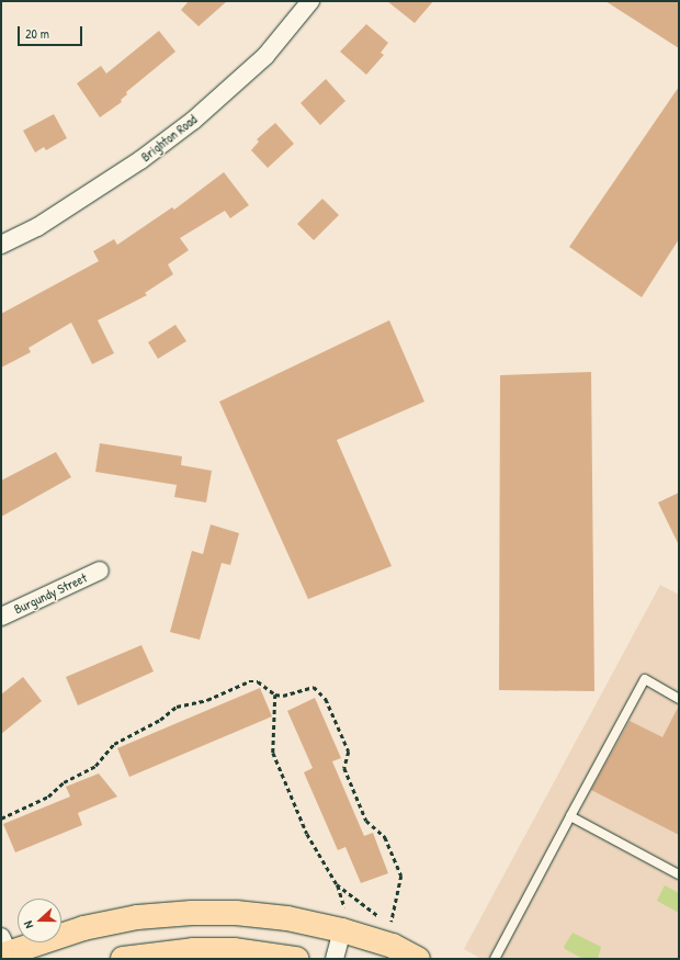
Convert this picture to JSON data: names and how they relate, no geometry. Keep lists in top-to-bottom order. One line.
{"streets":{"street":["Brighton Road","Burgundy Street"]},"scale_bar":"20 m","north":"left"}
